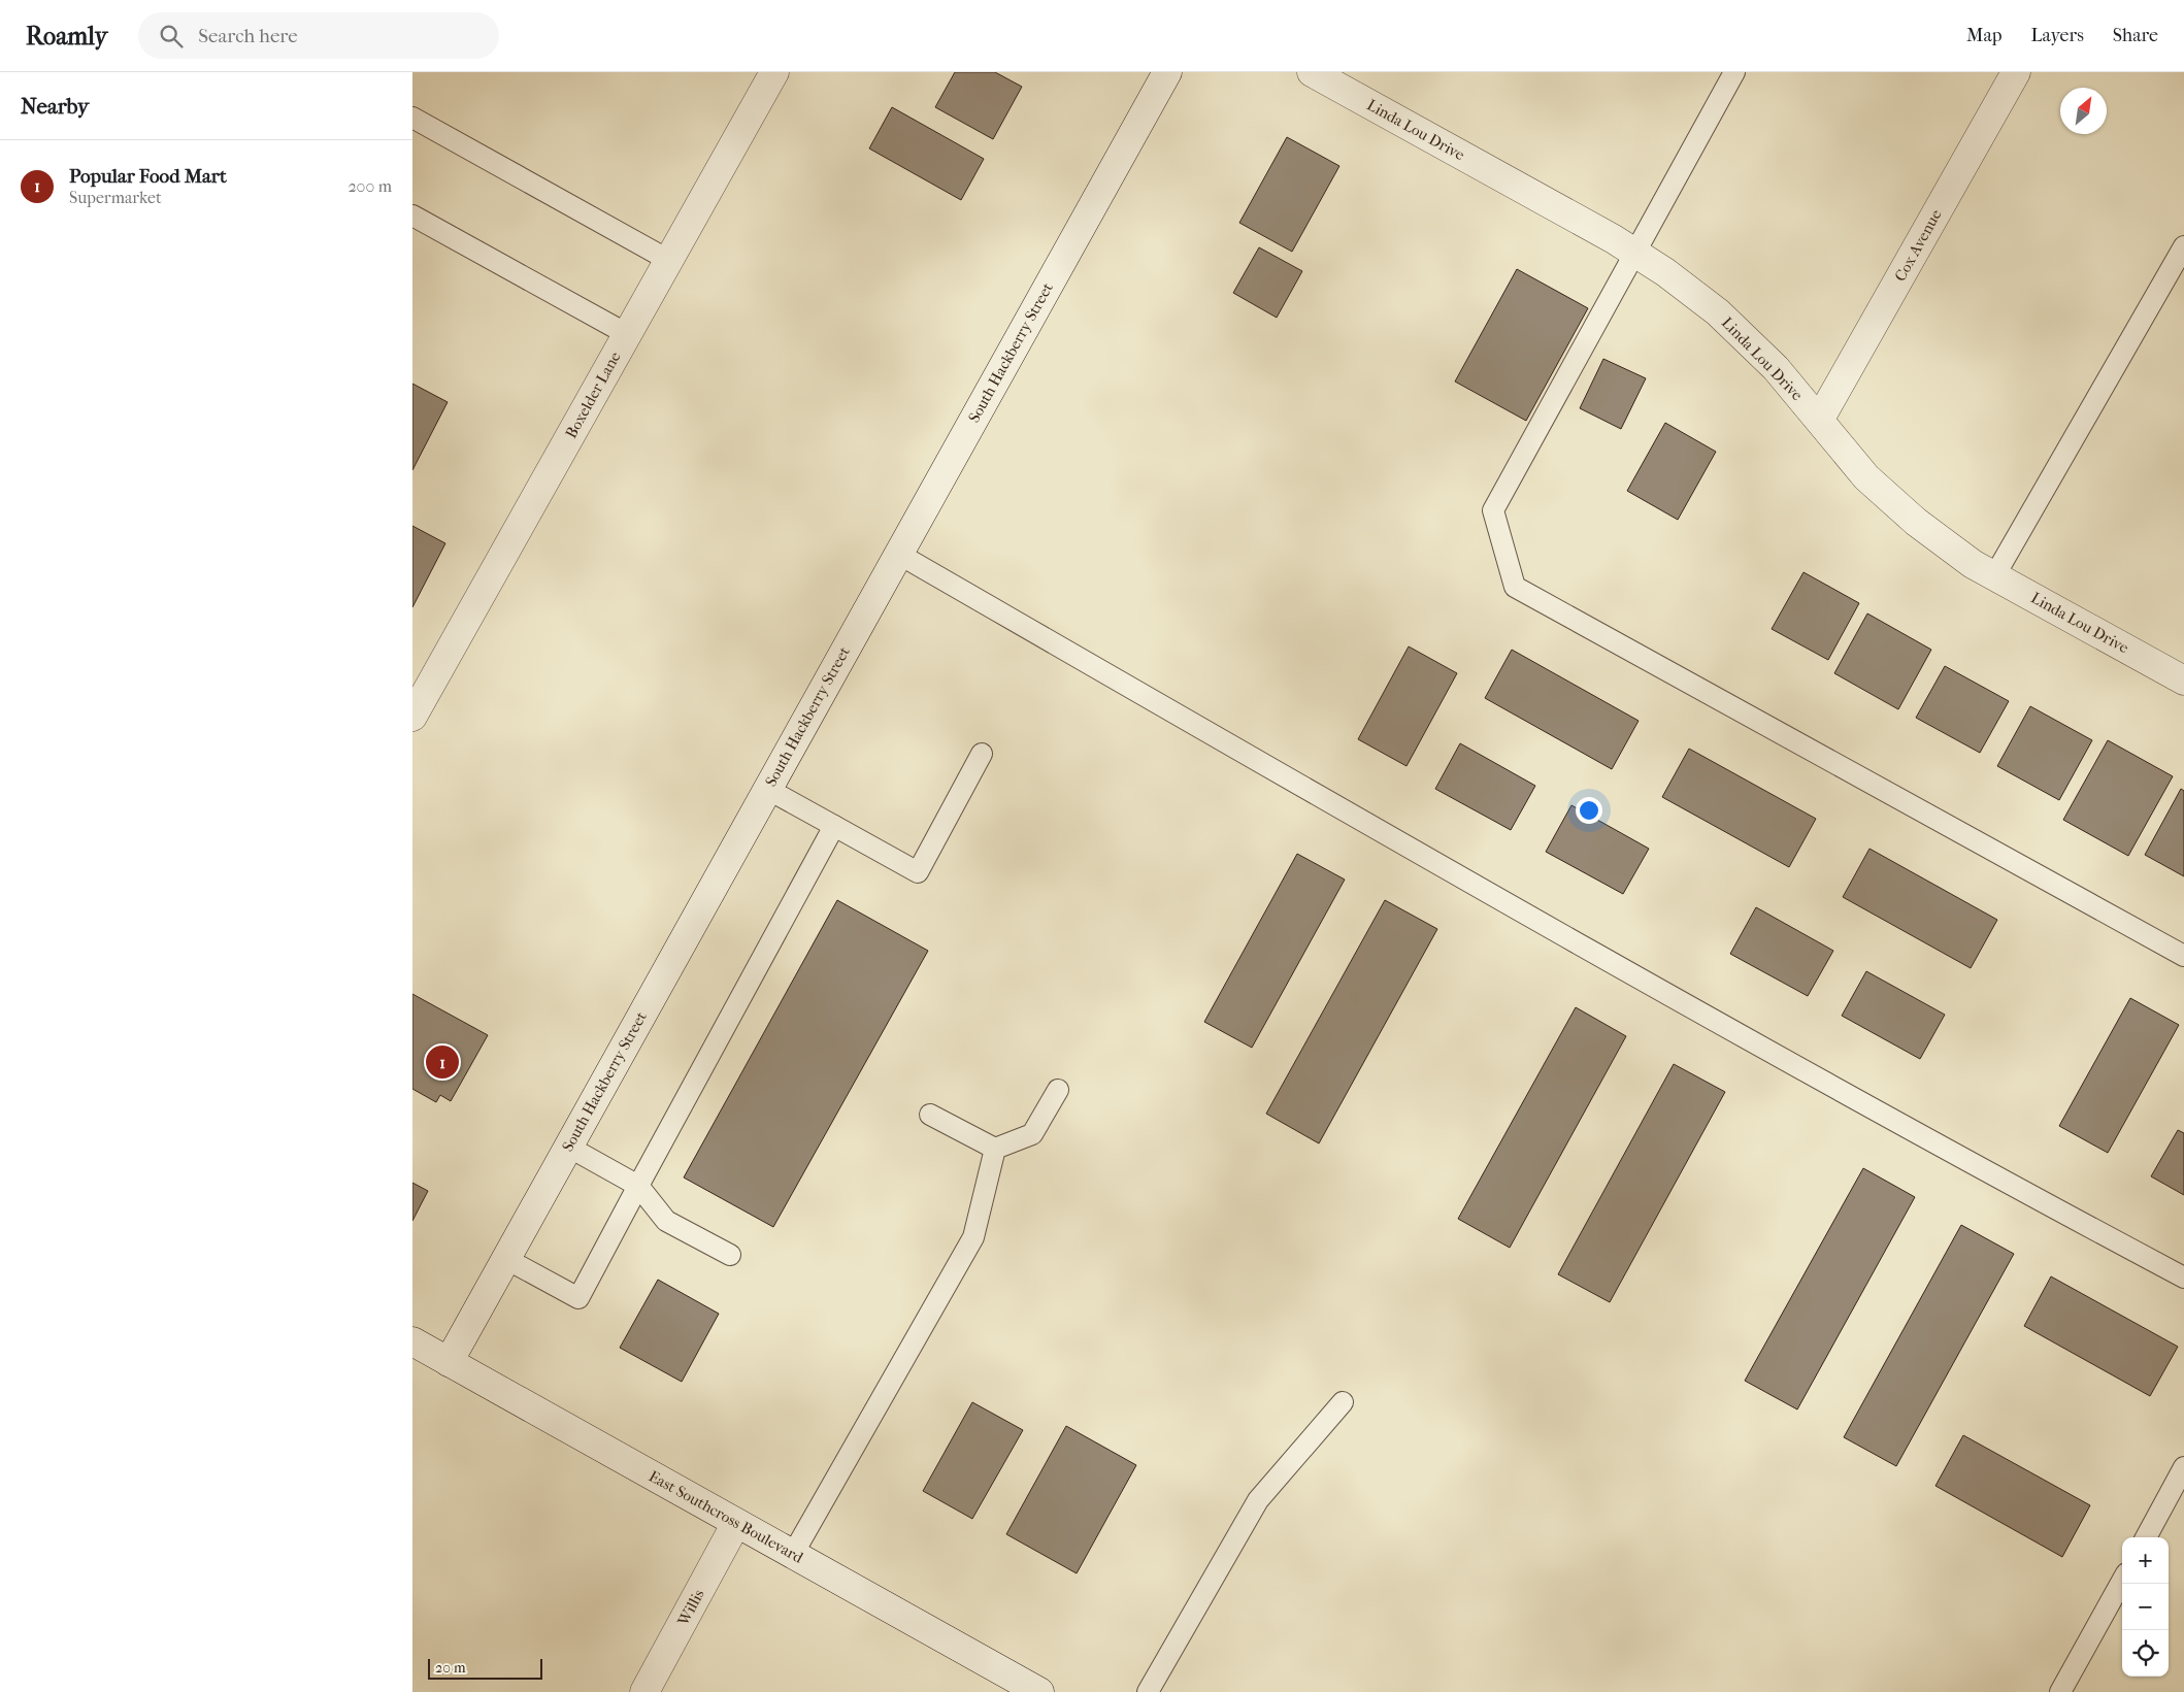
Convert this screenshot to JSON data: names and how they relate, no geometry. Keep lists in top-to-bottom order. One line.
{"streets":{"street":["Linda Lou Drive","Cox Avenue","South Hackberry Street","Boxelder Lane","East Southcross Boulevard","Willis"]},"crossings":[["Linda Lou Drive","Cox Avenue"],["South Hackberry Street","East Southcross Boulevard"],["East Southcross Boulevard","Willis"]],"scale_bar":"20 m","north":"top right","page":{"header":"Roamly","search":"Search here","nav":["Map","Layers","Share"],"heading":"Nearby","list":[{"mark":"1","name":"Popular Food Mart","note":"Supermarket","value":"200 m"}],"pins":"1","map_buttons":["+","−"],"scale":"20 m"}}
